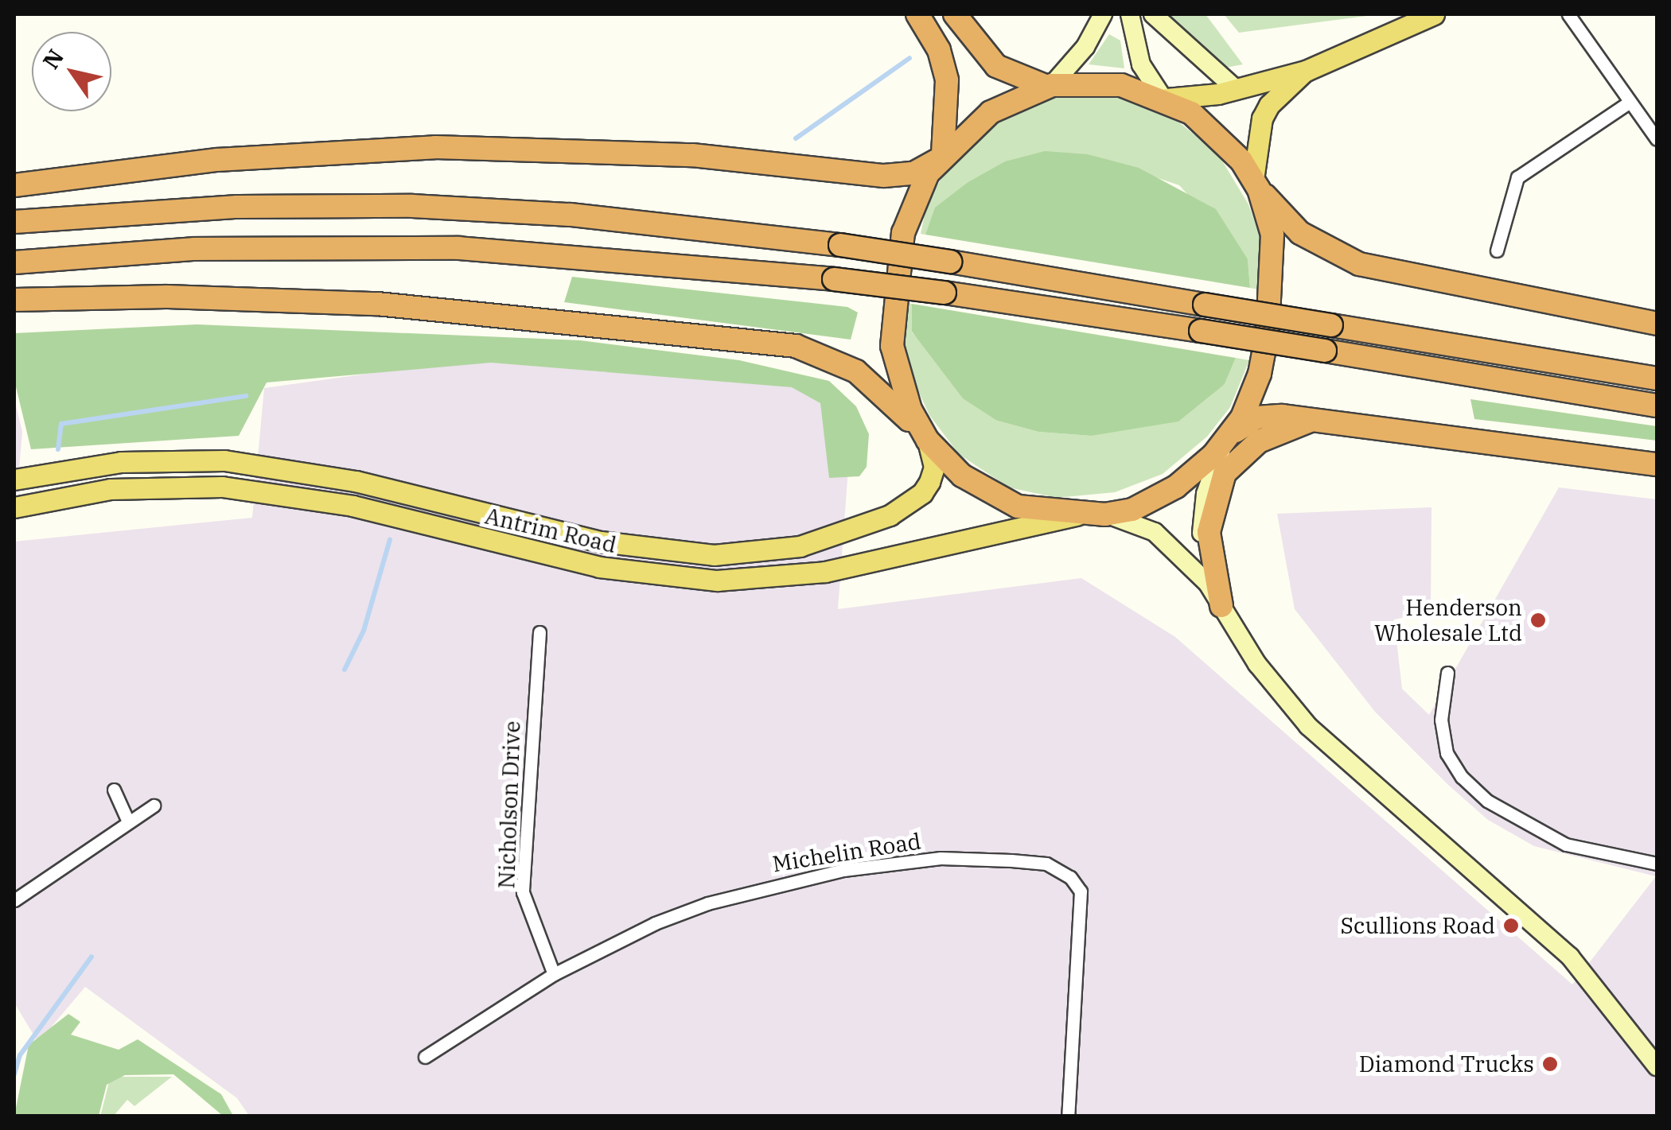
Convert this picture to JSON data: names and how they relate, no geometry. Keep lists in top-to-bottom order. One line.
{"streets":{"main road":["Antrim Road"],"street":["Nicholson Drive","Michelin Road"]},"crossings":[["Nicholson Drive","Michelin Road"]],"places":["Henderson Wholesale Ltd","Scullions Road","Diamond Trucks"],"north":"top left"}
